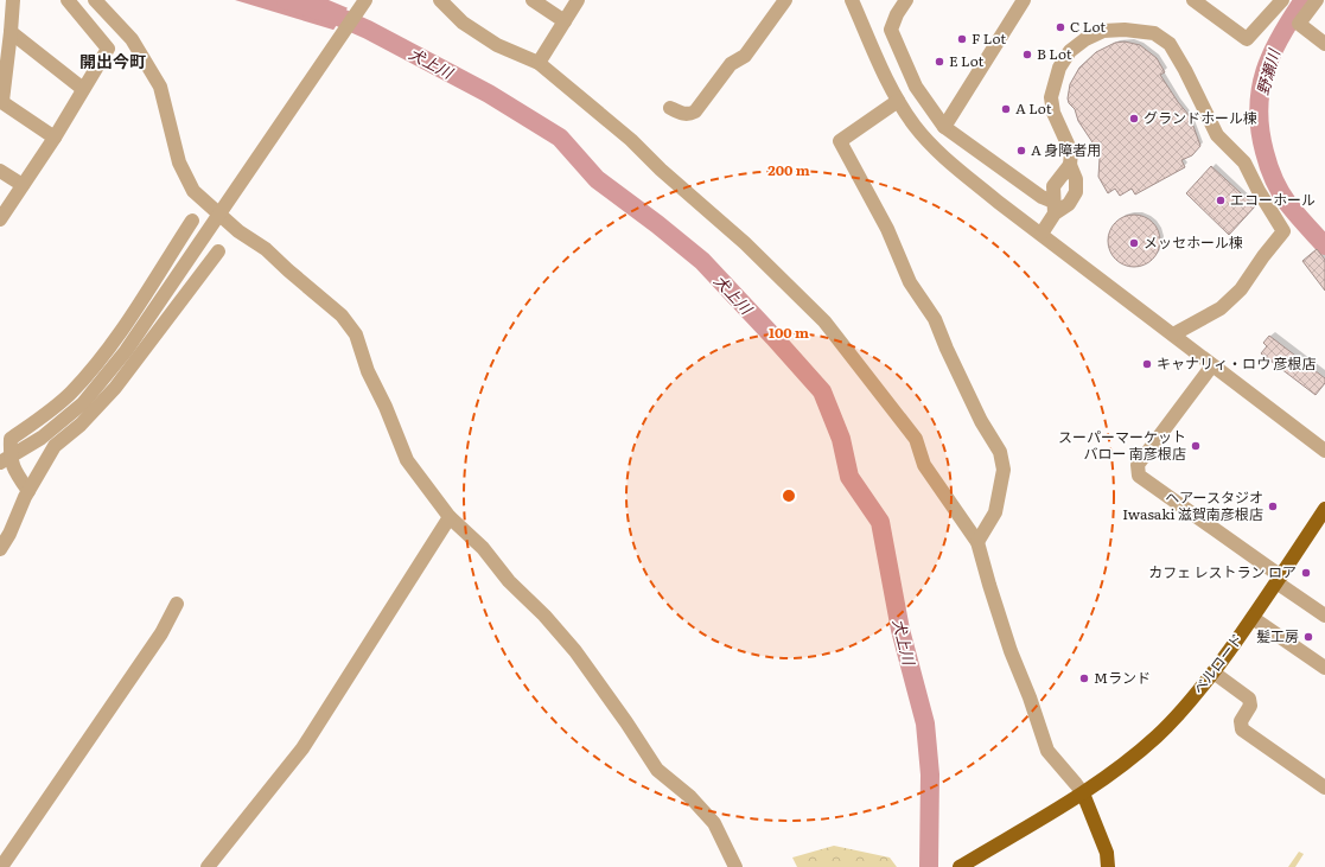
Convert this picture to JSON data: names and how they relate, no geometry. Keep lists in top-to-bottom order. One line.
{"streets":{"main road":["ベルロード"]},"districts":["開出今町"],"water":["犬上川","野瀬川"],"places":["C Lot","F Lot","B Lot","E Lot","A Lot","グランドホール棟","A 身障者用","エコーホール","メッセホール棟","キャナリィ・ロウ 彦根店","スーパーマーケット バロー 南彦根店","ヘアースタジオ Iwasaki 滋賀南彦根店","カフェ レストラン ロア","髪工房","Mランド"],"rings":["200 m","100 m"]}
